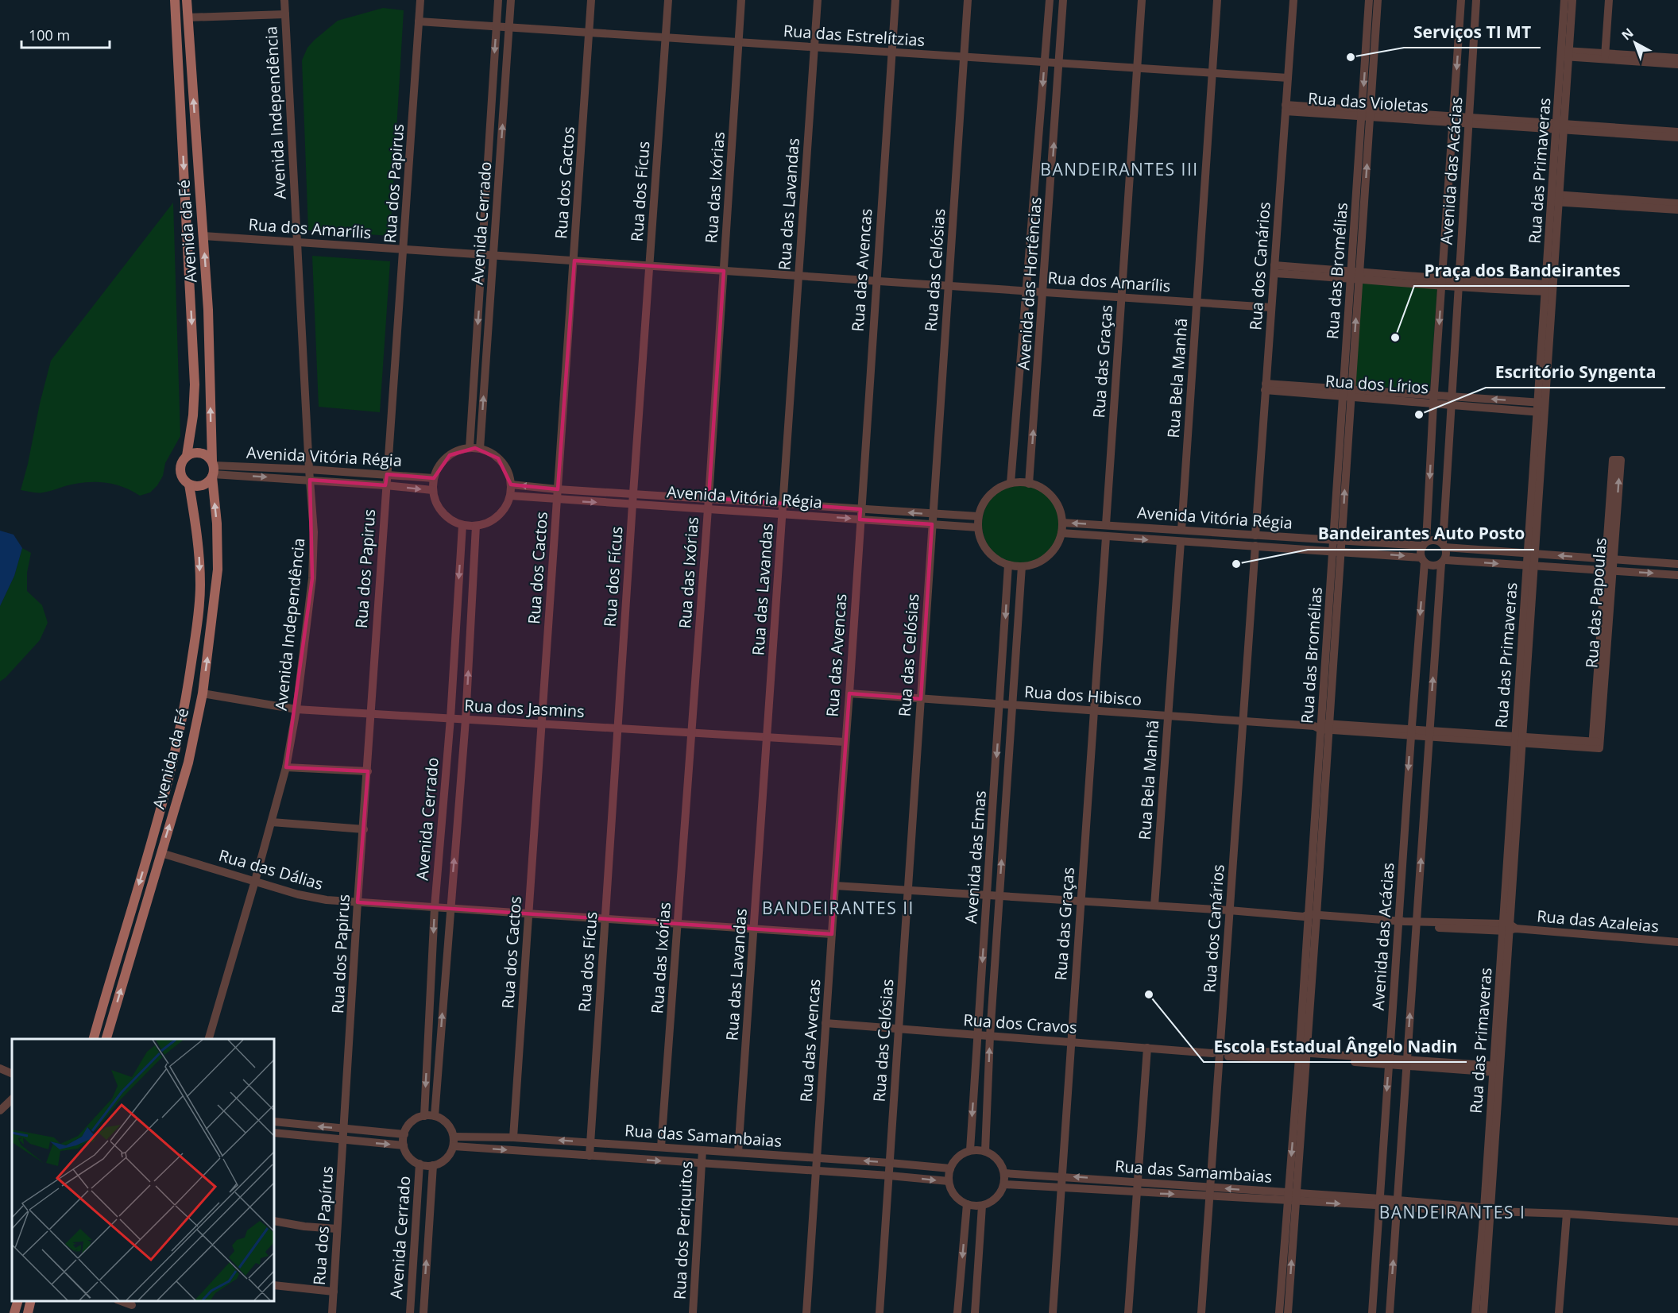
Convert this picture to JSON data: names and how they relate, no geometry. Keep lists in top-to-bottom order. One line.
{"streets":{"main road":["Avenida da Fé"],"street":["Rua das Estrelítzias","Rua das Violetas","Avenida Independência","Avenida das Acácias","Rua das Primaveras","Rua dos Cactos","Rua dos Papirus","Rua das Ixórias","Rua dos Fícus","Rua das Lavandas","Avenida Cerrado","Rua dos Amarílis","Rua dos Canários","Rua das Avencas","Rua das Celósias","Rua das Bromélias","Avenida das Hortências","Rua das Graças","Rua Bela Manhã","Rua dos Lírios","Avenida Vitória Régia","Rua das Papoulas","Rua dos Hibisco","Rua dos Jasmins","Avenida das Emas","Rua das Dálias","Rua das Azaleias","Rua dos Cravos","Rua das Samambaias","Rua dos Papírus","Rua dos Periquitos"]},"crossings":[["Rua das Estrelítzias","Rua dos Cactos"],["Rua das Estrelítzias","Rua dos Papirus"],["Rua das Estrelítzias","Rua das Ixórias"],["Rua das Estrelítzias","Rua dos Fícus"],["Rua das Estrelítzias","Rua das Lavandas"],["Rua das Estrelítzias","Avenida Cerrado"],["Rua das Estrelítzias","Rua dos Canários"],["Rua das Estrelítzias","Rua das Avencas"],["Rua das Estrelítzias","Rua das Celósias"],["Rua das Estrelítzias","Avenida das Hortências"],["Rua das Estrelítzias","Rua das Graças"],["Rua das Estrelítzias","Rua Bela Manhã"],["Rua das Violetas","Avenida das Acácias"],["Rua das Violetas","Rua das Primaveras"],["Rua das Violetas","Rua dos Canários"],["Rua das Violetas","Rua das Bromélias"],["Avenida Independência","Rua dos Amarílis"],["Avenida Independência","Avenida Vitória Régia"],["Avenida Independência","Rua dos Jasmins"],["Avenida Independência","Rua das Dálias"],["Avenida das Acácias","Rua dos Lírios"],["Avenida das Acácias","Avenida Vitória Régia"],["Avenida das Acácias","Rua dos Hibisco"],["Avenida das Acácias","Rua das Azaleias"],["Avenida das Acácias","Rua dos Cravos"],["Avenida das Acácias","Rua das Samambaias"],["Rua das Primaveras","Rua dos Lírios"],["Rua das Primaveras","Rua dos Hibisco"],["Rua das Primaveras","Rua das Azaleias"],["Rua das Primaveras","Rua dos Cravos"],["Rua das Primaveras","Rua das Samambaias"],["Rua dos Cactos","Rua dos Amarílis"],["Rua dos Cactos","Avenida Vitória Régia"],["Rua dos Cactos","Rua dos Jasmins"],["Rua dos Cactos","Rua das Dálias"],["Rua dos Cactos","Rua das Samambaias"],["Rua dos Papirus","Rua dos Amarílis"],["Rua dos Papirus","Avenida Vitória Régia"],["Rua dos Papirus","Rua dos Jasmins"],["Rua dos Papirus","Rua das Dálias"],["Rua dos Papirus","Rua dos Papírus"],["Rua das Ixórias","Rua dos Amarílis"],["Rua das Ixórias","Avenida Vitória Régia"],["Rua das Ixórias","Rua dos Jasmins"],["Rua das Ixórias","Rua das Dálias"],["Rua das Ixórias","Rua das Samambaias"],["Rua dos Fícus","Rua dos Amarílis"],["Rua dos Fícus","Avenida Vitória Régia"],["Rua dos Fícus","Rua dos Jasmins"],["Rua dos Fícus","Rua das Dálias"],["Rua dos Fícus","Rua das Samambaias"],["Rua das Lavandas","Rua dos Amarílis"],["Rua das Lavandas","Avenida Vitória Régia"],["Rua das Lavandas","Rua dos Jasmins"],["Rua das Lavandas","Rua das Dálias"],["Rua das Lavandas","Rua das Samambaias"],["Avenida Cerrado","Rua dos Amarílis"],["Avenida Cerrado","Avenida Vitória Régia"],["Avenida Cerrado","Rua dos Jasmins"],["Avenida Cerrado","Rua das Dálias"],["Avenida Cerrado","Rua das Samambaias"],["Rua dos Amarílis","Avenida da Fé"],["Rua dos Amarílis","Rua dos Canários"],["Rua dos Amarílis","Rua das Avencas"],["Rua dos Amarílis","Rua das Celósias"],["Rua dos Amarílis","Avenida das Hortências"],["Rua dos Amarílis","Rua das Graças"],["Rua dos Amarílis","Rua Bela Manhã"],["Avenida da Fé","Avenida Vitória Régia"],["Avenida da Fé","Rua dos Jasmins"],["Avenida da Fé","Rua das Dálias"],["Rua dos Canários","Rua dos Lírios"],["Rua dos Canários","Avenida Vitória Régia"],["Rua dos Canários","Rua dos Hibisco"],["Rua dos Canários","Rua das Azaleias"],["Rua dos Canários","Rua dos Cravos"],["Rua dos Canários","Rua das Samambaias"],["Rua das Avencas","Avenida Vitória Régia"],["Rua das Avencas","Rua dos Hibisco"],["Rua das Avencas","Rua dos Jasmins"],["Rua das Avencas","Rua das Dálias"],["Rua das Avencas","Rua das Azaleias"],["Rua das Avencas","Rua dos Cravos"],["Rua das Avencas","Rua das Samambaias"],["Rua das Celósias","Avenida Vitória Régia"],["Rua das Celósias","Rua dos Hibisco"],["Rua das Celósias","Rua das Azaleias"],["Rua das Celósias","Rua dos Cravos"],["Rua das Celósias","Rua das Samambaias"],["Rua das Bromélias","Rua dos Lírios"],["Rua das Bromélias","Avenida Vitória Régia"],["Rua das Bromélias","Rua dos Hibisco"],["Rua das Bromélias","Rua das Azaleias"],["Rua das Bromélias","Rua dos Cravos"],["Rua das Bromélias","Rua das Samambaias"],["Avenida das Hortências","Avenida Vitória Régia"],["Avenida das Hortências","Avenida das Emas"],["Rua das Graças","Avenida Vitória Régia"],["Rua das Graças","Rua dos Hibisco"],["Rua das Graças","Rua das Azaleias"],["Rua das Graças","Rua dos Cravos"],["Rua das Graças","Rua das Samambaias"],["Rua Bela Manhã","Avenida Vitória Régia"],["Rua Bela Manhã","Rua dos Hibisco"],["Rua Bela Manhã","Rua das Azaleias"],["Avenida Vitória Régia","Avenida das Emas"],["Rua das Papoulas","Rua dos Hibisco"],["Rua dos Hibisco","Avenida das Emas"],["Avenida das Emas","Rua das Azaleias"],["Avenida das Emas","Rua dos Cravos"],["Avenida das Emas","Rua das Samambaias"],["Rua das Samambaias","Rua dos Periquitos"]],"districts":["BANDEIRANTES III","BANDEIRANTES II","BANDEIRANTES I"],"places":["Serviços TI MT","Praça dos Bandeirantes","Escritório Syngenta","Bandeirantes Auto Posto","Escola Estadual Ângelo Nadin"],"scale_bar":"100 m","north":"top left"}
